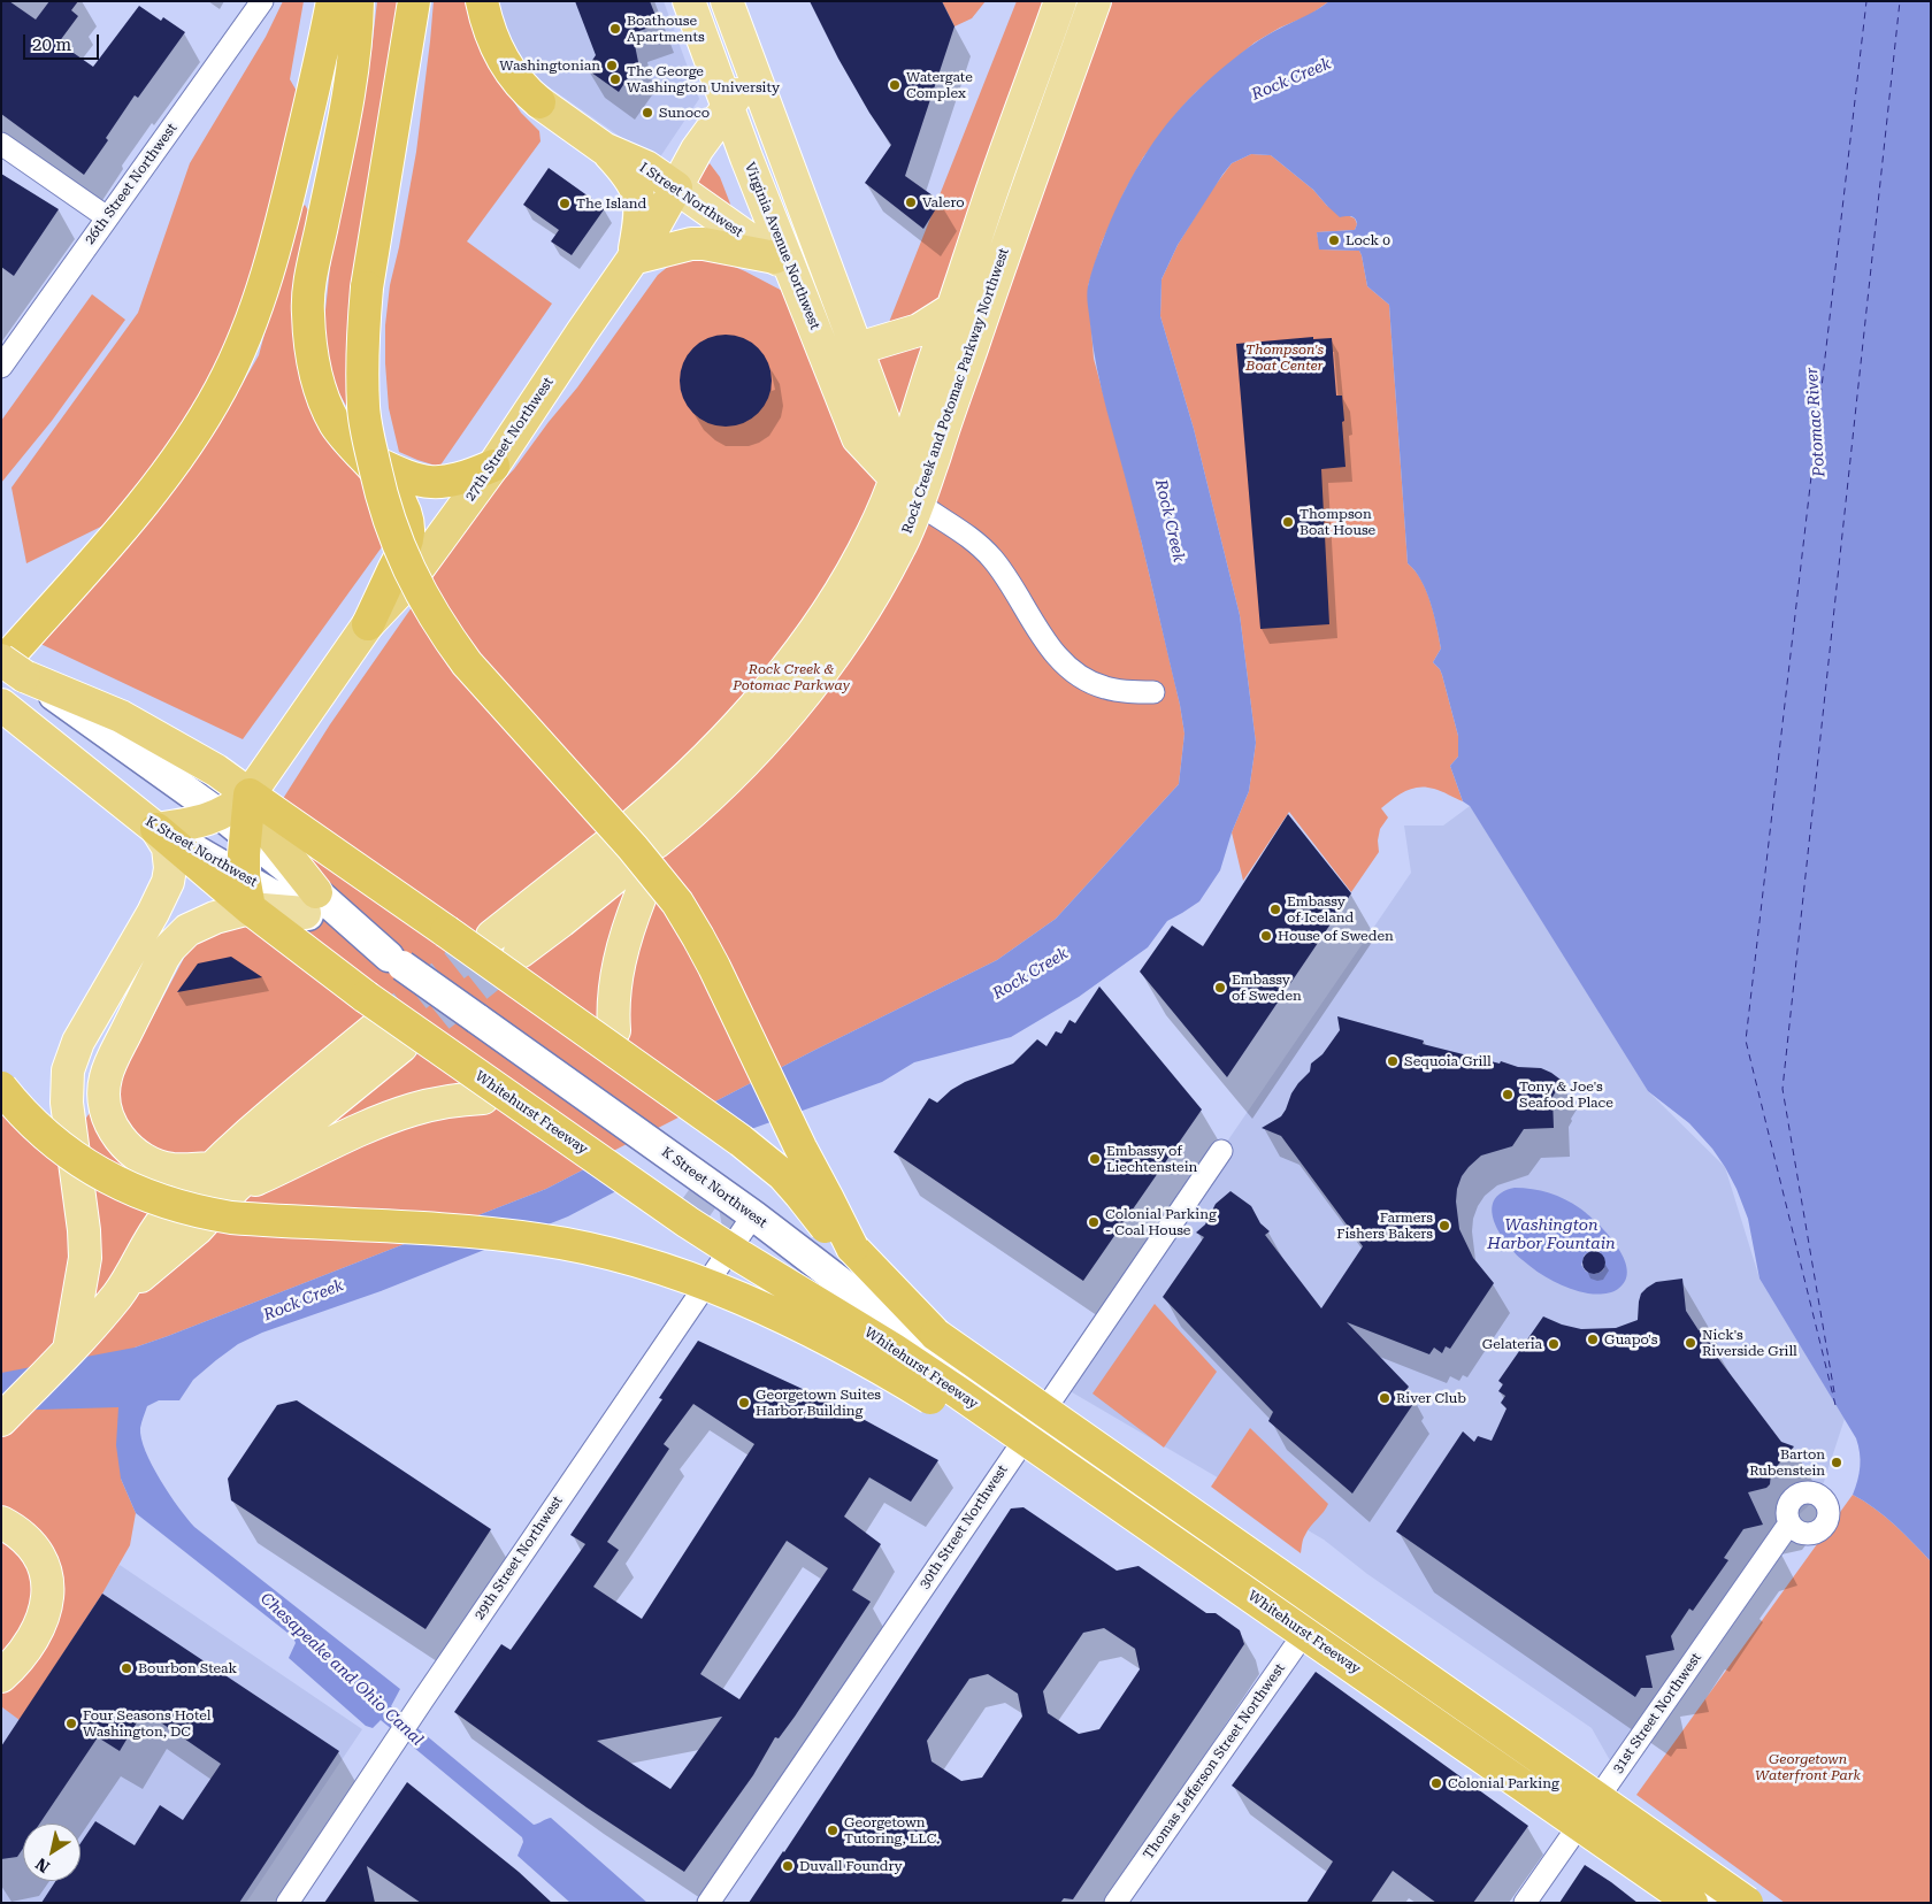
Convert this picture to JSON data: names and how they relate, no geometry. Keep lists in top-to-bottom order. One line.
{"streets":{"highway":["I Street Northwest","27th Street Northwest","K Street Northwest","Whitehurst Freeway"],"main road":["Virginia Avenue Northwest","Rock Creek and Potomac Parkway Northwest"],"street":["26th Street Northwest","30th Street Northwest","29th Street Northwest","31st Street Northwest","Thomas Jefferson Street Northwest"]},"crossings":[["I Street Northwest","Virginia Avenue Northwest"],["I Street Northwest","27th Street Northwest"],["Virginia Avenue Northwest","Rock Creek and Potomac Parkway Northwest"],["Virginia Avenue Northwest","27th Street Northwest"],["27th Street Northwest","K Street Northwest"],["K Street Northwest","Whitehurst Freeway"],["K Street Northwest","30th Street Northwest"],["K Street Northwest","29th Street Northwest"],["K Street Northwest","31st Street Northwest"],["K Street Northwest","Thomas Jefferson Street Northwest"]],"water":["Rock Creek","Potomac River","Washington Harbor Fountain","Chesapeake and Ohio Canal"],"parks":["Thompson's Boat Center","Rock Creek & Potomac Parkway","Georgetown Waterfront Park"],"places":["Boathouse Apartments","Washingtonian","The George Washington University","Watergate Complex","Sunoco","Valero","The Island","Lock 0","Thompson Boat House","Embassy of Iceland","House of Sweden","Embassy of Sweden","Sequoia Grill","Tony & Joe's Seafood Place","Embassy of Liechtenstein","Colonial Parking - Coal House","Farmers Fishers Bakers","Guapo's","Nick's Riverside Grill","Gelateria","River Club","Georgetown Suites Harbor Building","Barton Rubenstein","Bourbon Steak","Four Seasons Hotel Washington, DC","Colonial Parking","Georgetown Tutoring, LLC.","Duvall Foundry"],"scale_bar":"20 m","north":"bottom left"}
